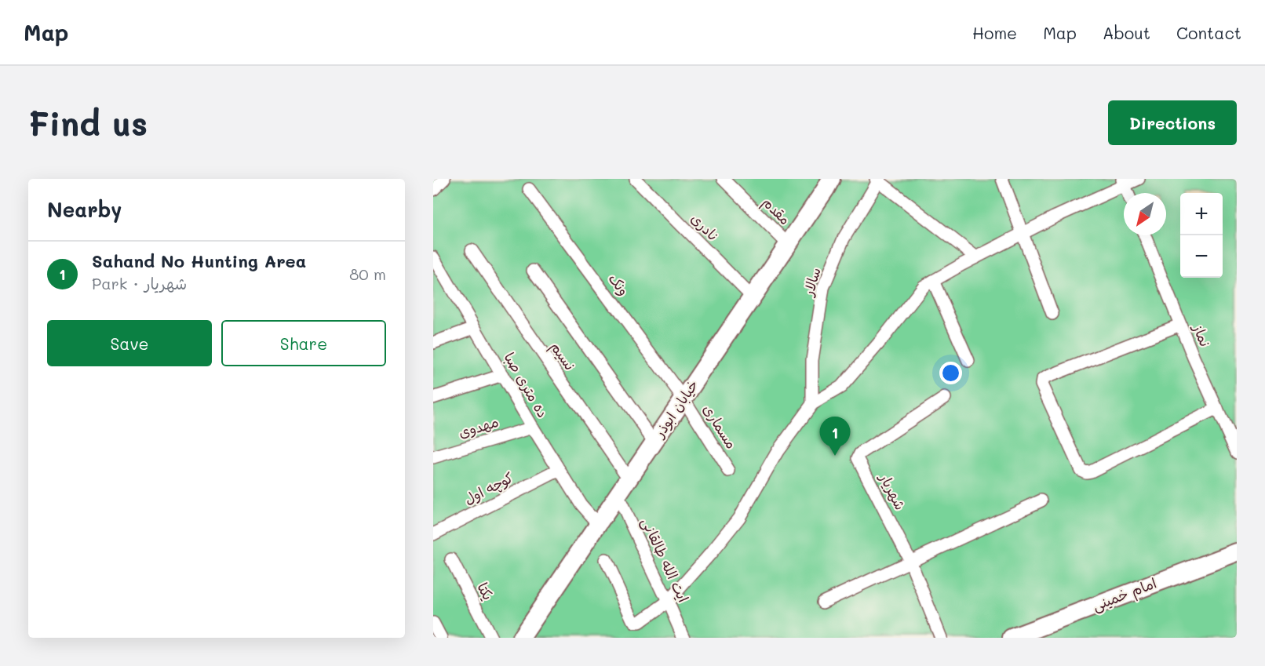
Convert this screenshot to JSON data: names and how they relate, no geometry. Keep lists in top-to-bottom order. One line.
{"streets":{"main road":["خیابان ابوذر","امام خمینی"],"street":["مقدم","نادری","سالار","ونک","نماز","نسیم","ده متری صبا","مسماری","مهدوی","کوچه اول","شهریار","ایت الله طالقانی","یکتا"]},"crossings":[["مقدم","خیابان ابوذر"],["نادری","خیابان ابوذر"],["ونک","خیابان ابوذر"],["ونک","مسماری"],["نسیم","خیابان ابوذر"],["ده متری صبا","خیابان ابوذر"],["ده متری صبا","مهدوی"],["ده متری صبا","کوچه اول"],["خیابان ابوذر","مسماری"],["خیابان ابوذر","ایت الله طالقانی"]],"north":"bottom left","page":{"header":"Map","nav":["Home","Map","About","Contact"],"buttons":["Directions",["Save","Share"]],"title":"Find us","heading":"Nearby","map_buttons":["+","−"],"list":[{"mark":"1","name":"Sahand No Hunting Area","note":"Park · شهریار","value":"80 m"}],"pins":"1"}}
